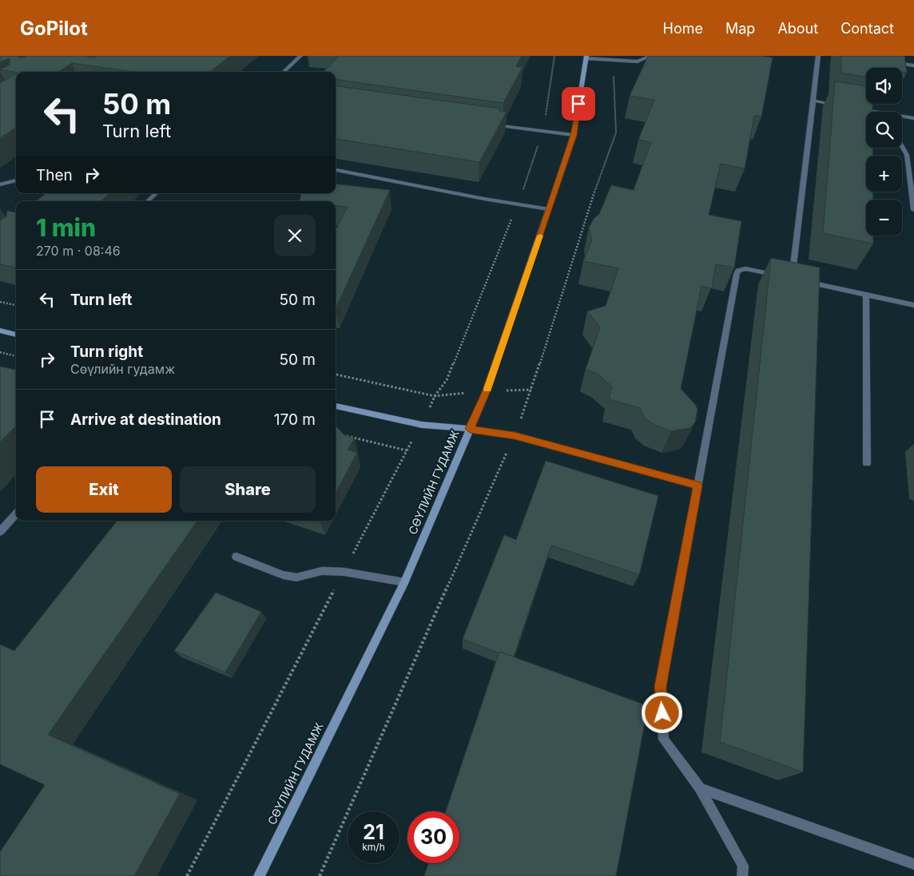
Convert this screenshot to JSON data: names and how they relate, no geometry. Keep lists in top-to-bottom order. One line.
{"streets":{"main road":["СӨҮЛИЙН ГУДАМЖ"]},"page":{"header":"GoPilot","nav":["Home","Map","About","Contact"],"map_buttons":["+","−"],"turn":["50 m","Turn left"],"then":"Then","heading":["1 min","270 m · 08:46"],"list":[{"name":"Turn left","value":"50 m"},{"name":"Turn right","note":"Сөүлийн гудамж","value":"50 m"},{"name":"Arrive at destination","value":"170 m"}],"buttons":["Exit","Share"],"speed":"21 km/h","limit":"30"}}
